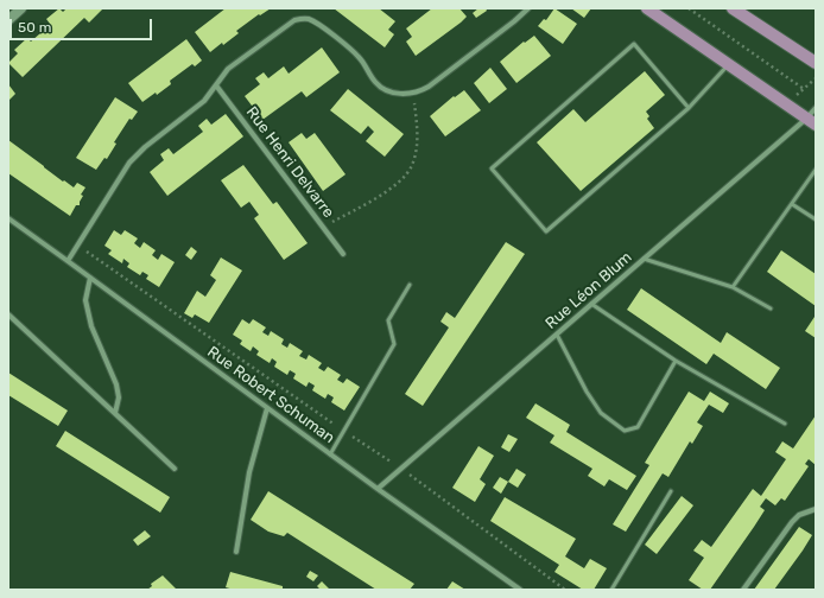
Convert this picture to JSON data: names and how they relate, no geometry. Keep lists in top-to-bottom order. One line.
{"streets":{"street":["Rue Henri Delvarre","Rue Léon Blum","Rue Robert Schuman"]},"crossings":[["Rue Léon Blum","Rue Robert Schuman"]],"scale_bar":"50 m"}
